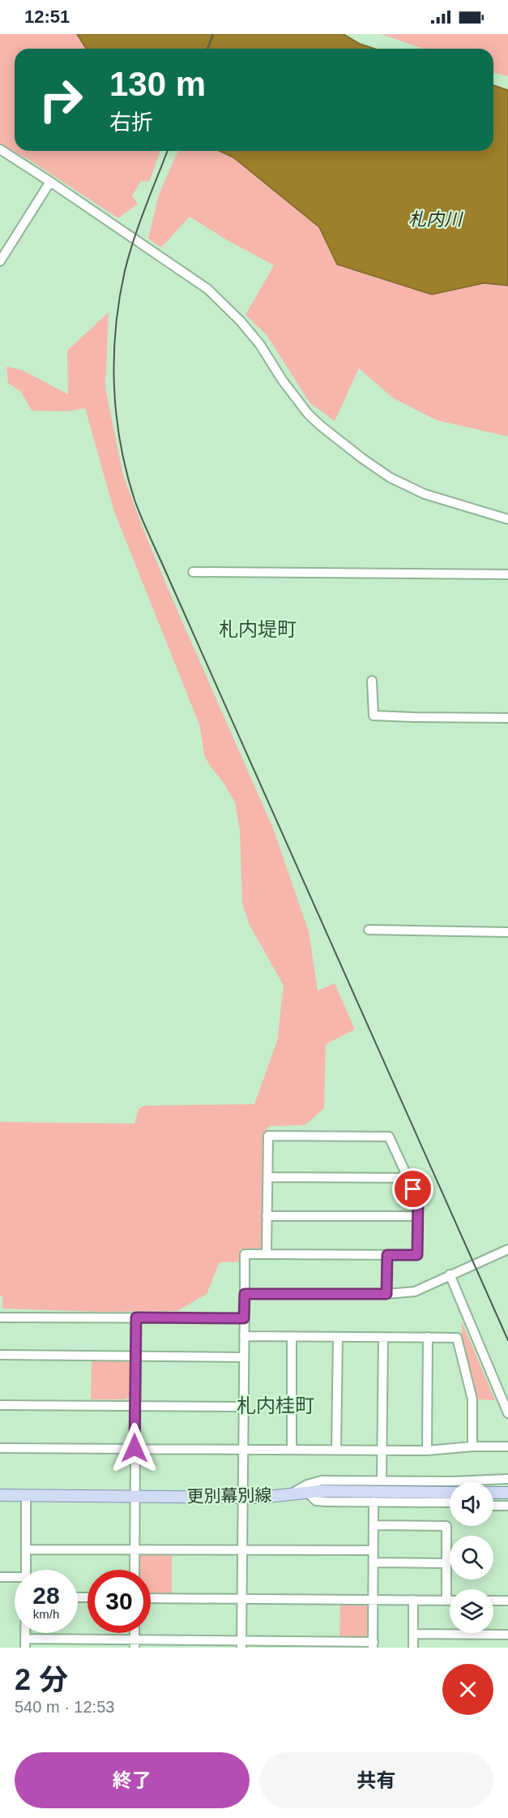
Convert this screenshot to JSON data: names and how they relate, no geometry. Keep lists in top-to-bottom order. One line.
{"streets":{"main road":["更別幕別線"]},"districts":["札内堤町","札内桂町"],"water":["札内川"],"page":{"status":"12:51","turn":["130 m","右折"],"speed":"28 km/h","limit":"30","heading":["2 分","540 m · 12:53"],"buttons":["終了","共有"]}}
